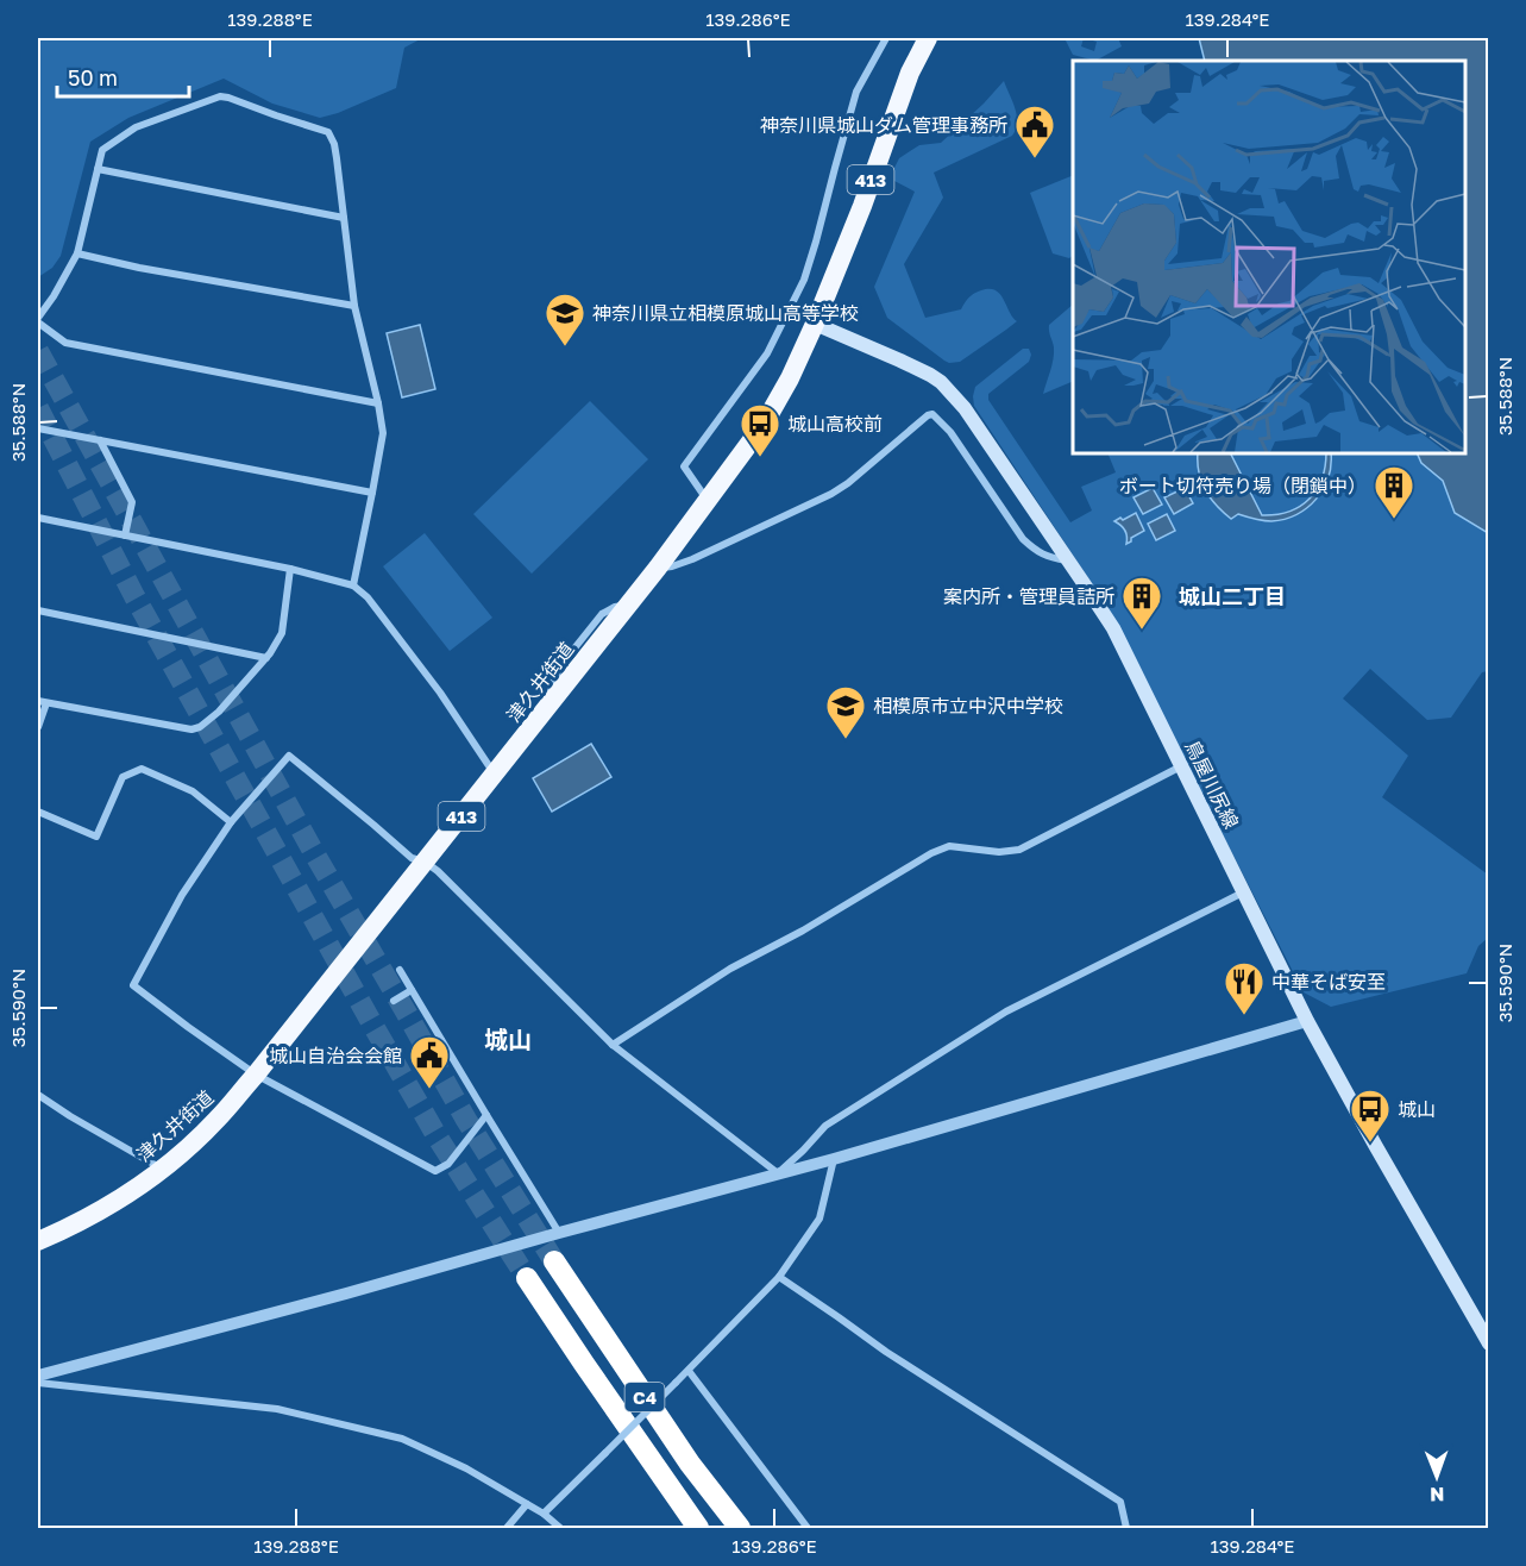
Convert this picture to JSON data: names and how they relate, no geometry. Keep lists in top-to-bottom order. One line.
{"streets":{"highway":["413","津久井街道","C4"],"main road":["鳥屋川尻線"]},"crossings":[["津久井街道","鳥屋川尻線"]],"districts":["城山二丁目","城山"],"places":{"public building":["神奈川県城山ダム管理事務所","城山自治会会館"],"school or university":["神奈川県立相模原城山高等学校","相模原市立中沢中学校"],"bus stop":["城山高校前","城山"],"building":["ボート切符売り場（閉鎖中）","案内所・管理員詰所"],"restaurant":["中華そば安至"]},"scale_bar":"50 m","north":"bottom","coordinates":["139.288°E","139.286°E","139.284°E","35.588°N","35.590°N"]}
